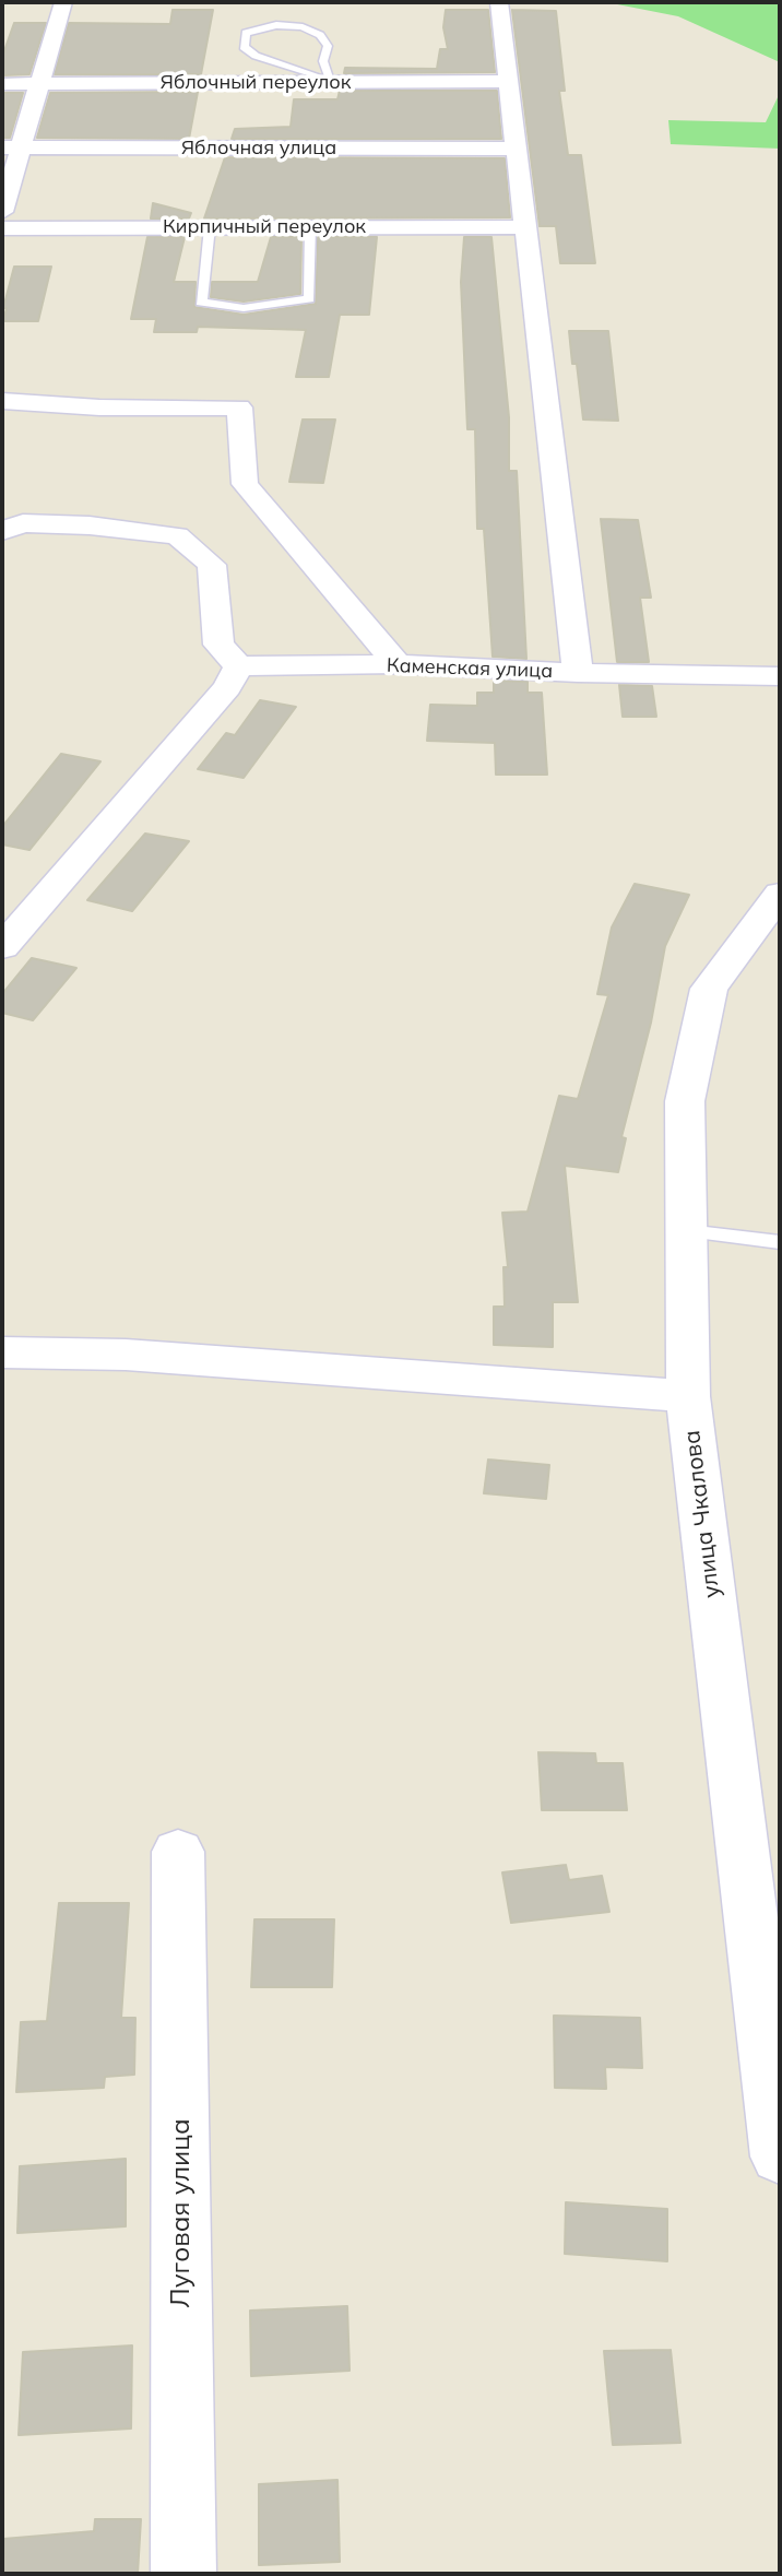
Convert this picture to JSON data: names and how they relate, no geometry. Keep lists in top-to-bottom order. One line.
{"streets":{"street":["Яблочный переулок","Яблочная улица","Кирпичный переулок","Каменская улица","улица Чкалова","Луговая улица"]},"crossings":[["Яблочный переулок","Каменская улица"],["Яблочная улица","Каменская улица"],["Кирпичный переулок","Каменская улица"]]}
